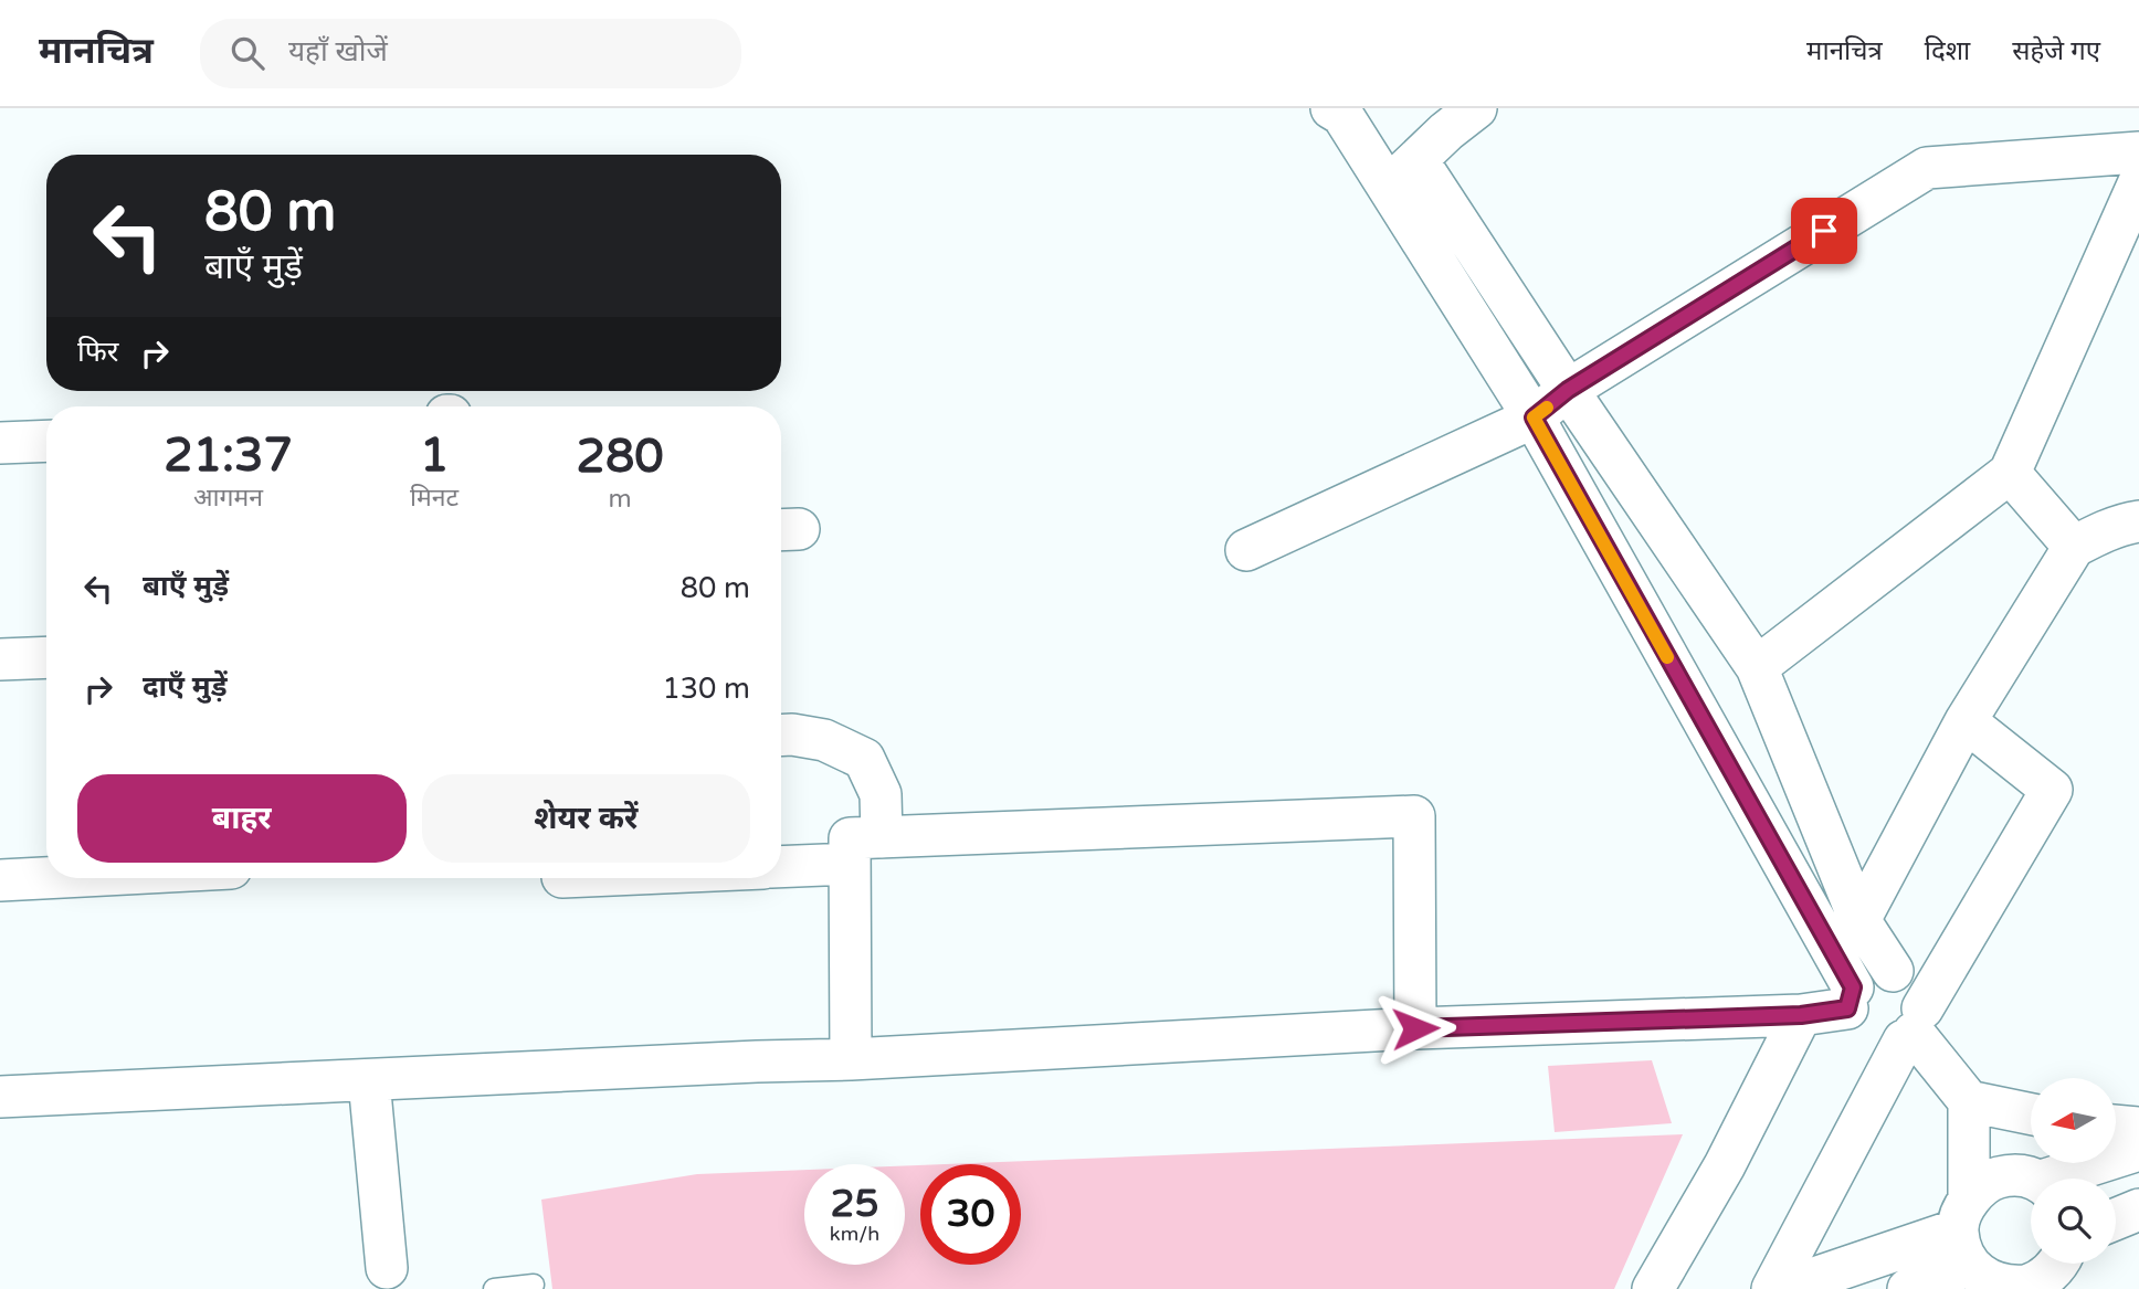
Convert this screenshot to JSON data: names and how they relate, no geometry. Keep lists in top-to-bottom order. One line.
{"north":"left","page":{"header":"मानचित्र","search":"यहाँ खोजें","nav":["मानचित्र","दिशा","सहेजे गए"],"turn":["80 m","बाएँ मुड़ें"],"then":"फिर","eta":["21:37","आगमन","1","मिनट","280","m"],"list":[{"name":"बाएँ मुड़ें","value":"80 m"},{"name":"दाएँ मुड़ें","value":"130 m"}],"buttons":["बाहर","शेयर करें"],"speed":"25 km/h","limit":"30"}}
